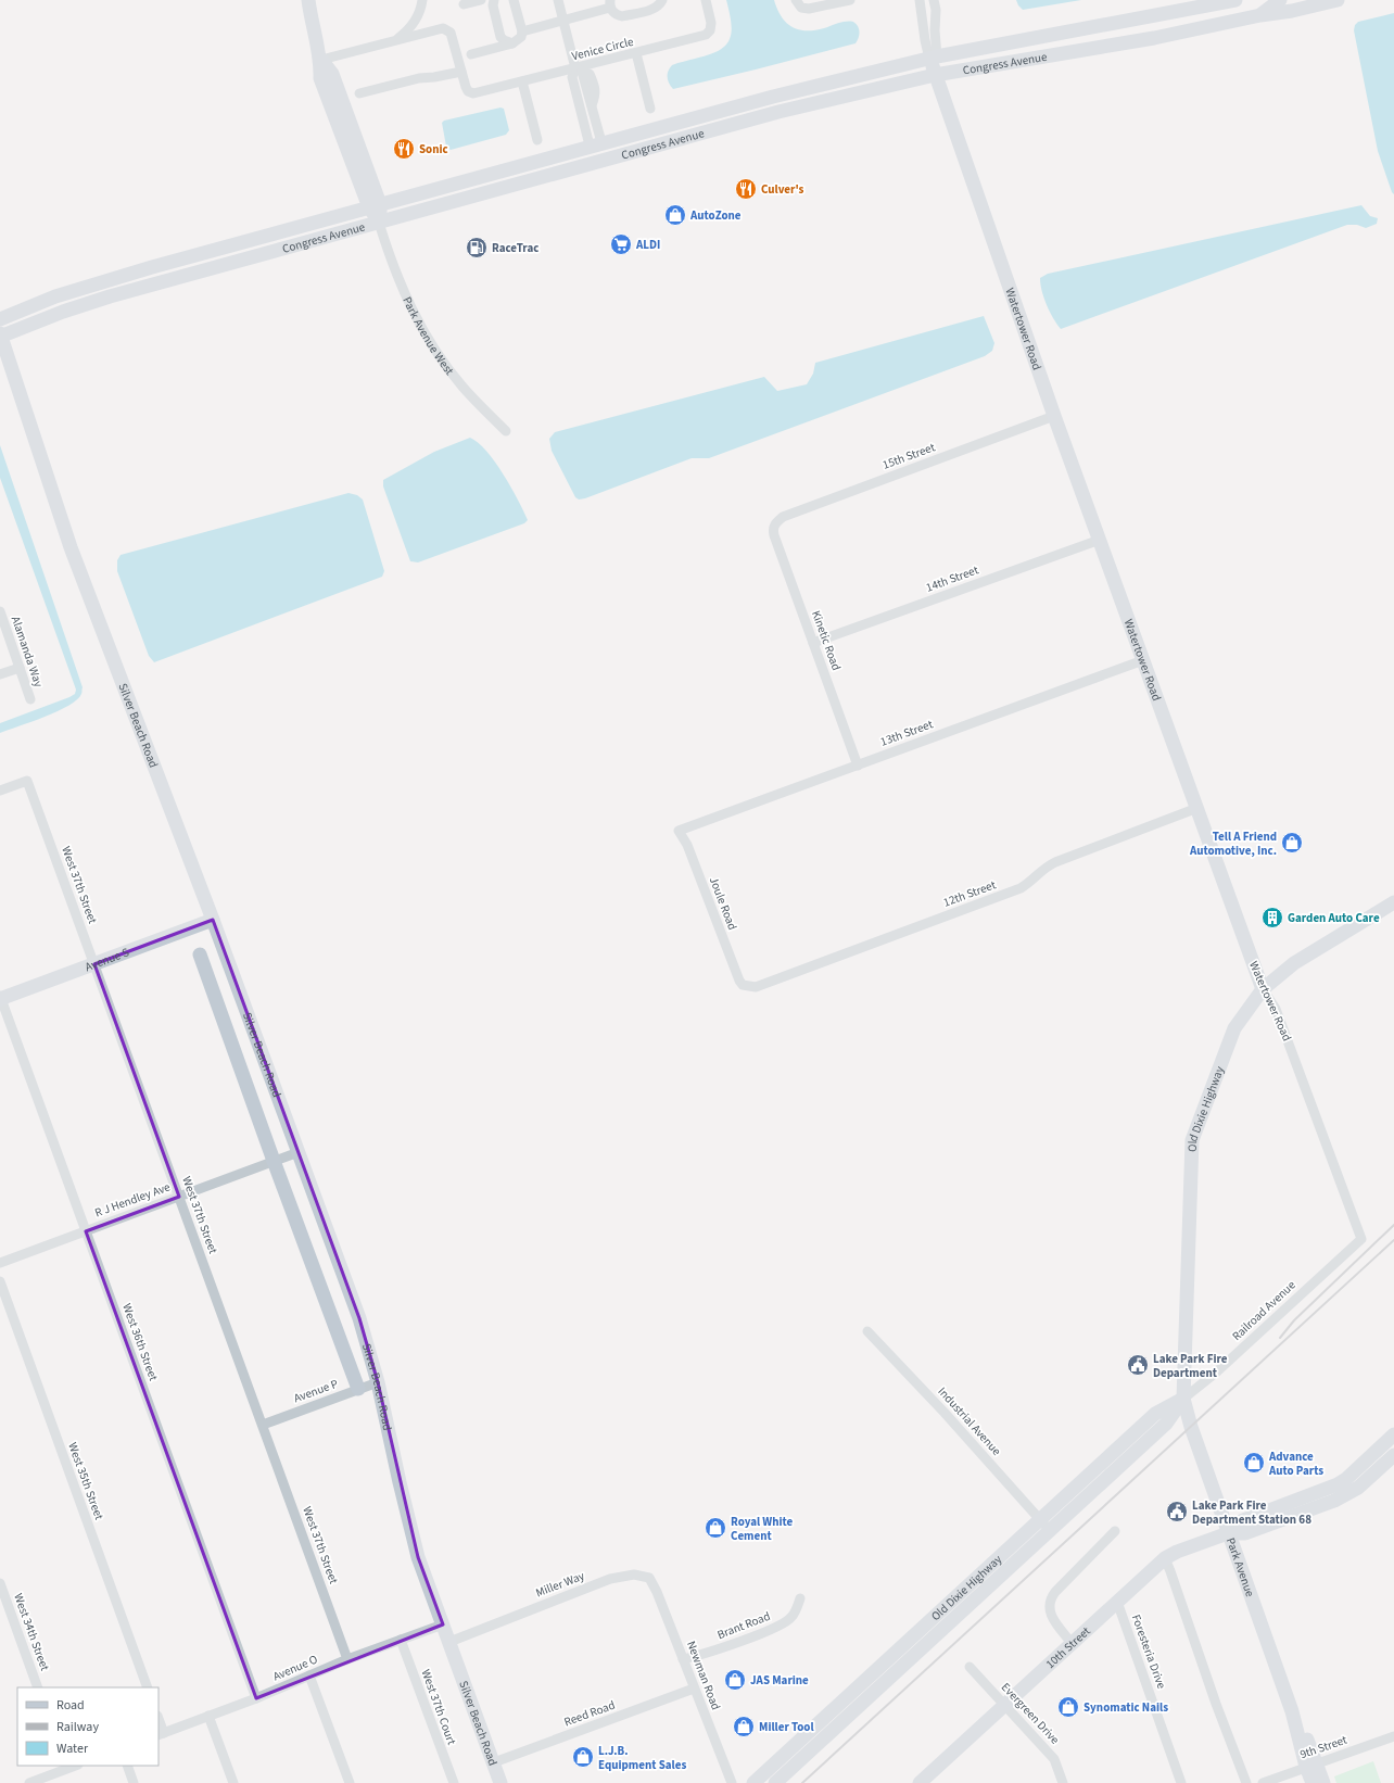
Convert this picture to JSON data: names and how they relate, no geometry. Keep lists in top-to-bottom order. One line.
{"streets":{"street":["Venice Circle","Congress Avenue","Watertower Road","Park Avenue West","15th Street","14th Street","Kinetic Road","Alamanda Way","Silver Beach Road","13th Street","West 37th Street","12th Street","Joule Road","Avenue S","Old Dixie Highway","R J Hendley Ave","Railroad Avenue","West 36th Street","Avenue P","Industrial Avenue","West 35th Street","Park Avenue","Miller Way","Brant Road","West 34th Street","10th Street","Foresteria Drive","Avenue O","Newman Road","West 37th Court","Reed Road","Evergreen Drive","9th Street"]},"crossings":[["Congress Avenue","Watertower Road"],["Congress Avenue","Park Avenue West"],["Congress Avenue","Silver Beach Road"],["Watertower Road","15th Street"],["Watertower Road","14th Street"],["Watertower Road","13th Street"],["Watertower Road","12th Street"],["Watertower Road","Old Dixie Highway"],["Watertower Road","Railroad Avenue"],["15th Street","Kinetic Road"],["14th Street","Kinetic Road"],["Kinetic Road","13th Street"],["Silver Beach Road","Avenue S"],["Silver Beach Road","R J Hendley Ave"],["Silver Beach Road","Avenue P"],["Silver Beach Road","Miller Way"],["Silver Beach Road","Avenue O"],["Silver Beach Road","Reed Road"],["13th Street","Joule Road"],["West 37th Street","Avenue S"],["West 37th Street","R J Hendley Ave"],["West 37th Street","Avenue P"],["West 37th Street","Avenue O"],["12th Street","Joule Road"],["Avenue S","West 36th Street"],["Old Dixie Highway","Railroad Avenue"],["Old Dixie Highway","Industrial Avenue"],["Old Dixie Highway","Park Avenue"],["R J Hendley Ave","West 36th Street"],["Railroad Avenue","Park Avenue"],["West 36th Street","Avenue O"],["Park Avenue","10th Street"],["Park Avenue","9th Street"],["Miller Way","Newman Road"],["Brant Road","Newman Road"],["10th Street","Foresteria Drive"],["10th Street","Evergreen Drive"],["Avenue O","West 37th Court"],["Newman Road","Reed Road"]],"places":{"restaurant":["Sonic","Culver's"],"shop":["AutoZone","Tell A Friend Automotive, Inc.","Advance Auto Parts","Royal White Cement","JAS Marine","Synomatic Nails","Miller Tool","L.J.B. Equipment Sales"],"supermarket":["ALDI"],"fuel station":["RaceTrac"],"building":["Garden Auto Care"],"public building":["Lake Park Fire Department","Lake Park Fire Department Station 68"]},"legend":["Road","Railway","Water"]}
